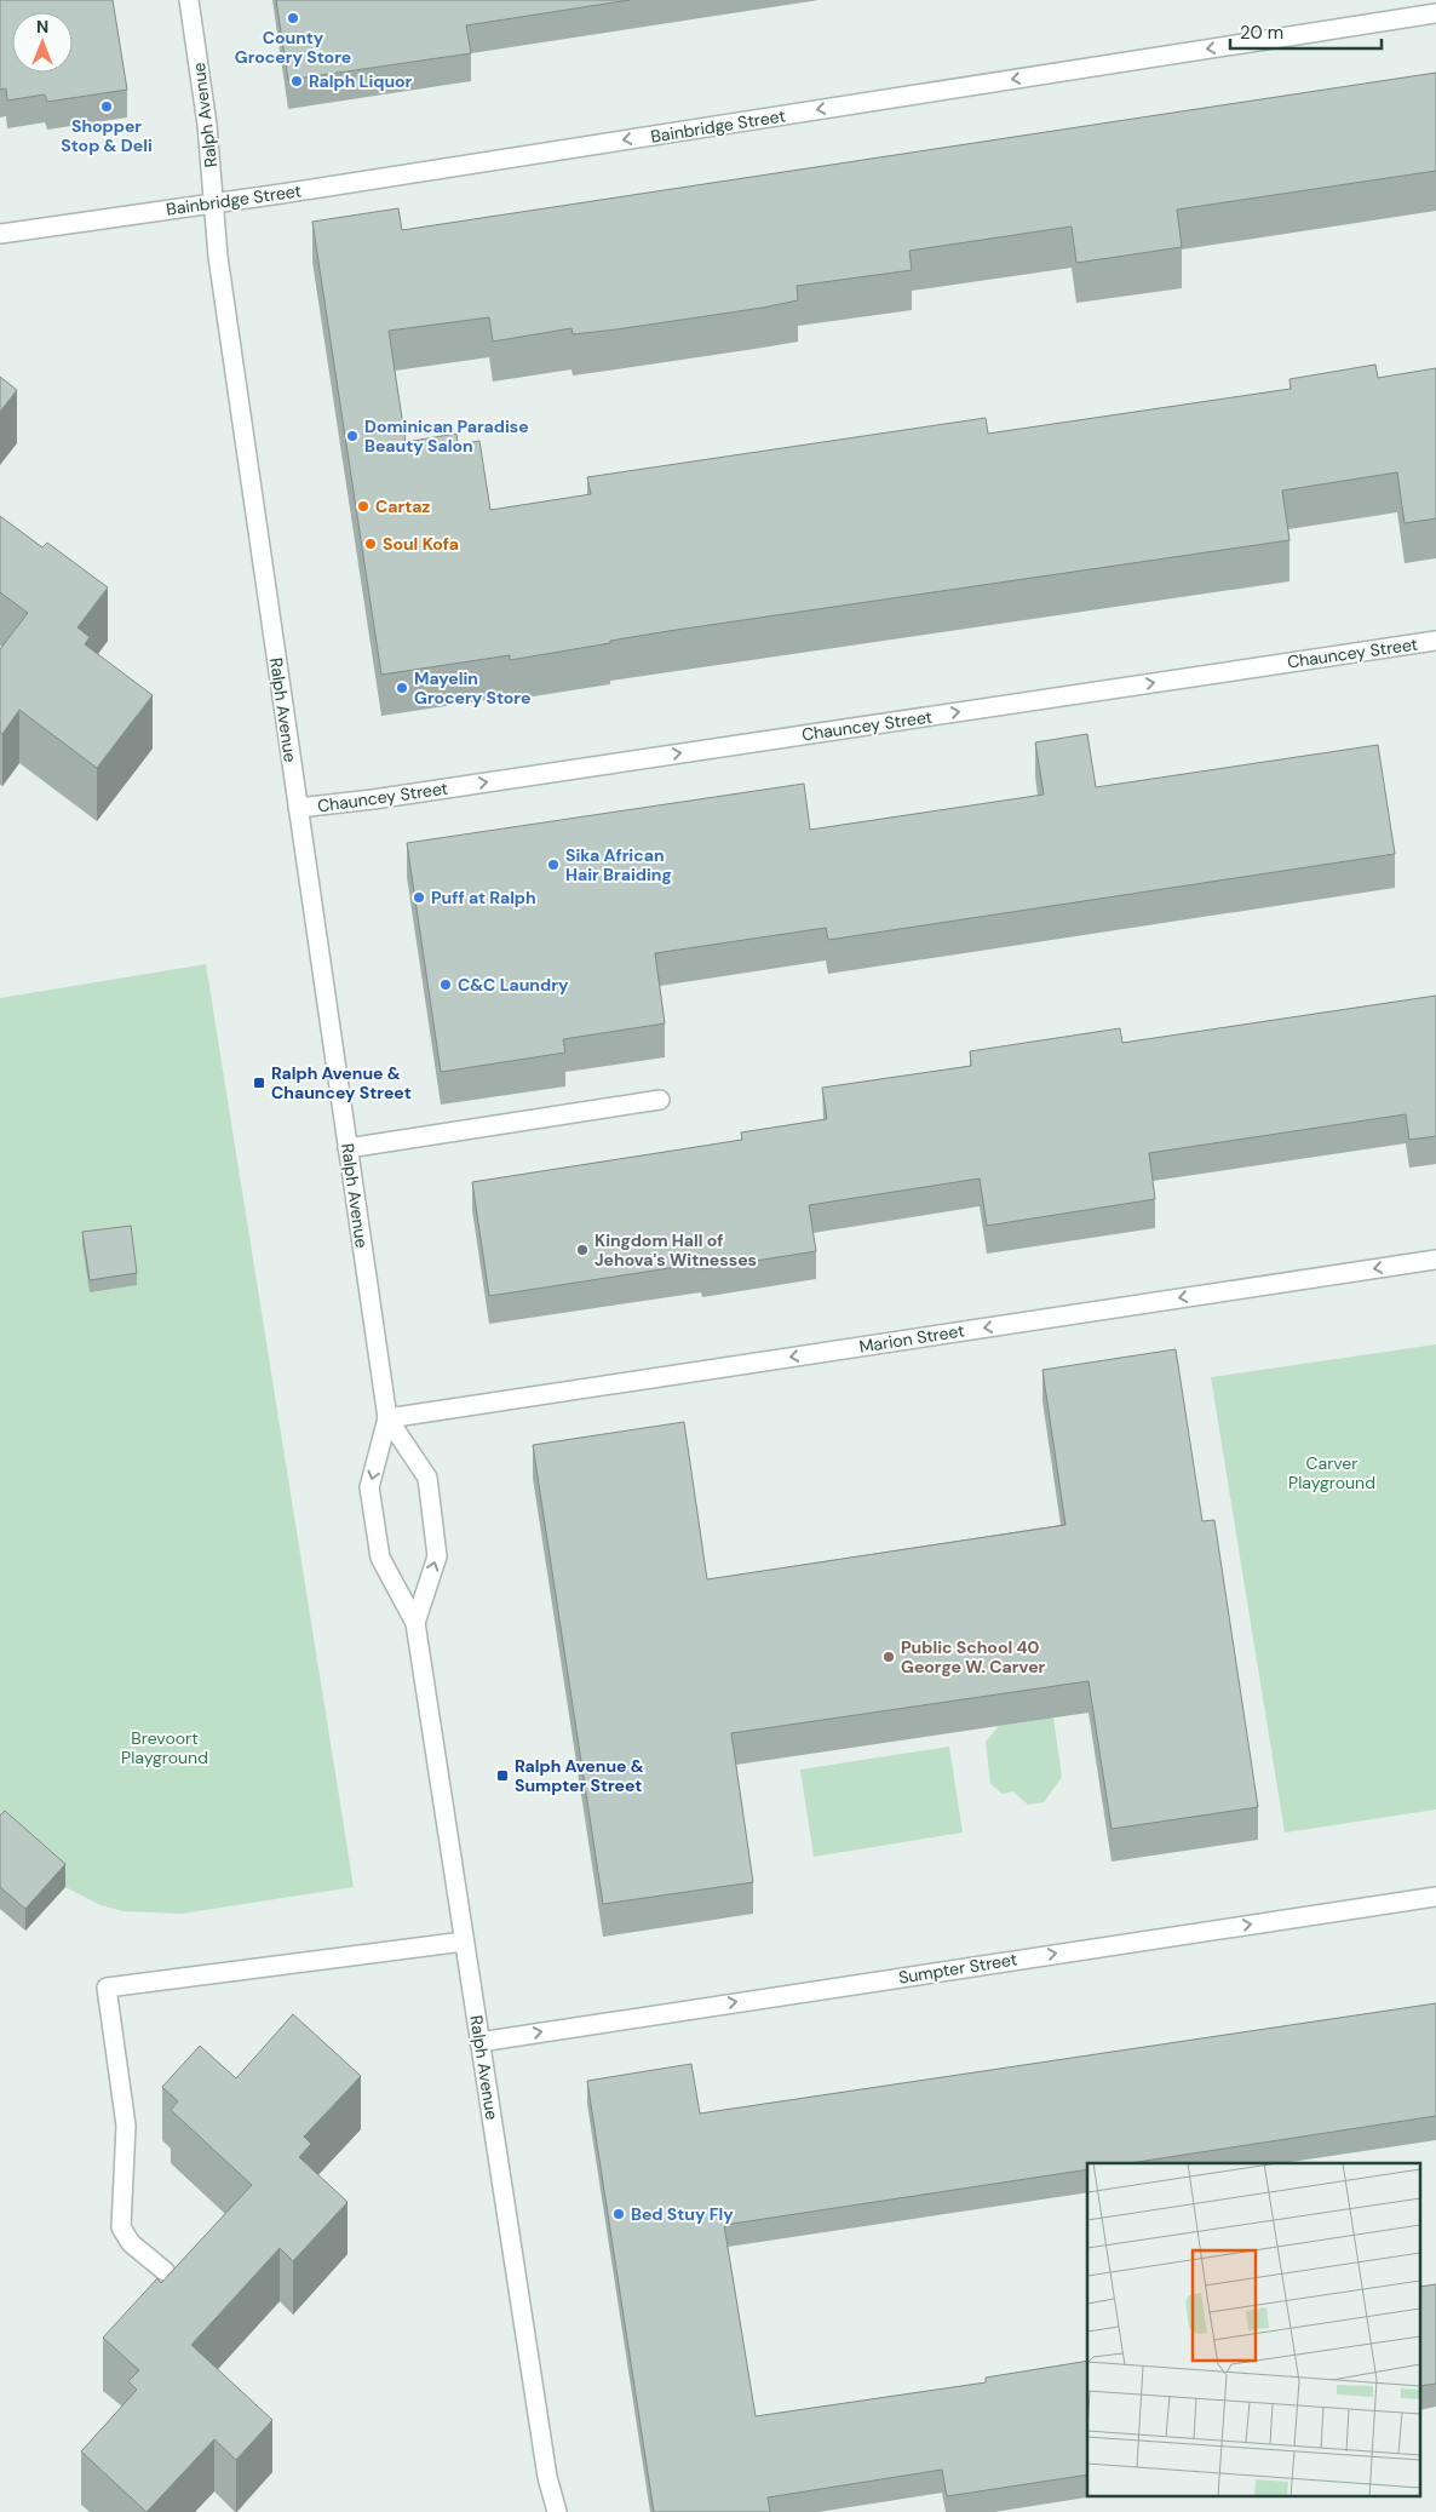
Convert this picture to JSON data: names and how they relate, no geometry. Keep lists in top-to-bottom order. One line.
{"streets":{"street":["Ralph Avenue","Bainbridge Street","Chauncey Street","Marion Street","Sumpter Street"]},"crossings":[["Ralph Avenue","Bainbridge Street"],["Ralph Avenue","Chauncey Street"],["Ralph Avenue","Marion Street"],["Ralph Avenue","Sumpter Street"]],"one_way":["Bainbridge Street","Chauncey Street","Marion Street","Sumpter Street"],"parks":["Carver Playground","Brevoort Playground"],"places":{"other":["County Grocery Store","Ralph Liquor","Shopper Stop & Deli","Dominican Paradise Beauty Salon","Cartaz","Soul Kofa","Mayelin Grocery Store","Sika African Hair Braiding","Puff at Ralph","C&C Laundry","Kingdom Hall of Jehova's Witnesses","Public School 40 George W. Carver","Bed Stuy Fly"],"transit":["Ralph Avenue & Chauncey Street","Ralph Avenue & Sumpter Street"]},"scale_bar":"20 m","north":"top"}
